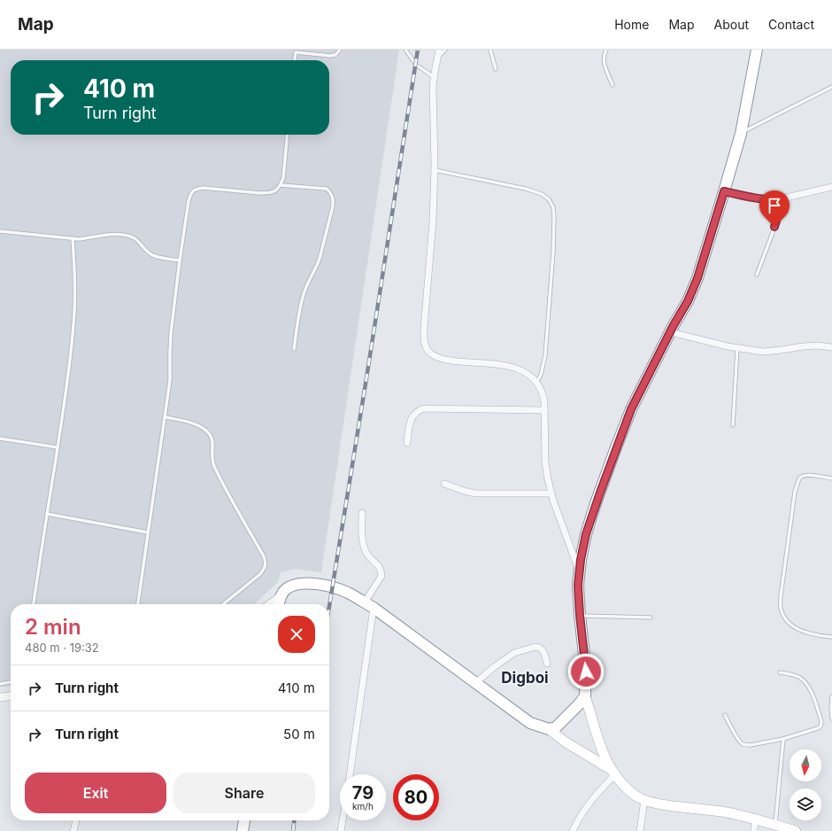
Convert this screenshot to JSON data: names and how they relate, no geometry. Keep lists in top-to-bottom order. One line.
{"districts":["Digboi"],"north":"bottom","page":{"header":"Map","nav":["Home","Map","About","Contact"],"turn":["410 m","Turn right"],"heading":["2 min","480 m · 19:32"],"list":[{"name":"Turn right","value":"410 m"},{"name":"Turn right","value":"50 m"}],"buttons":["Exit","Share"],"speed":"79 km/h","limit":"80"}}
